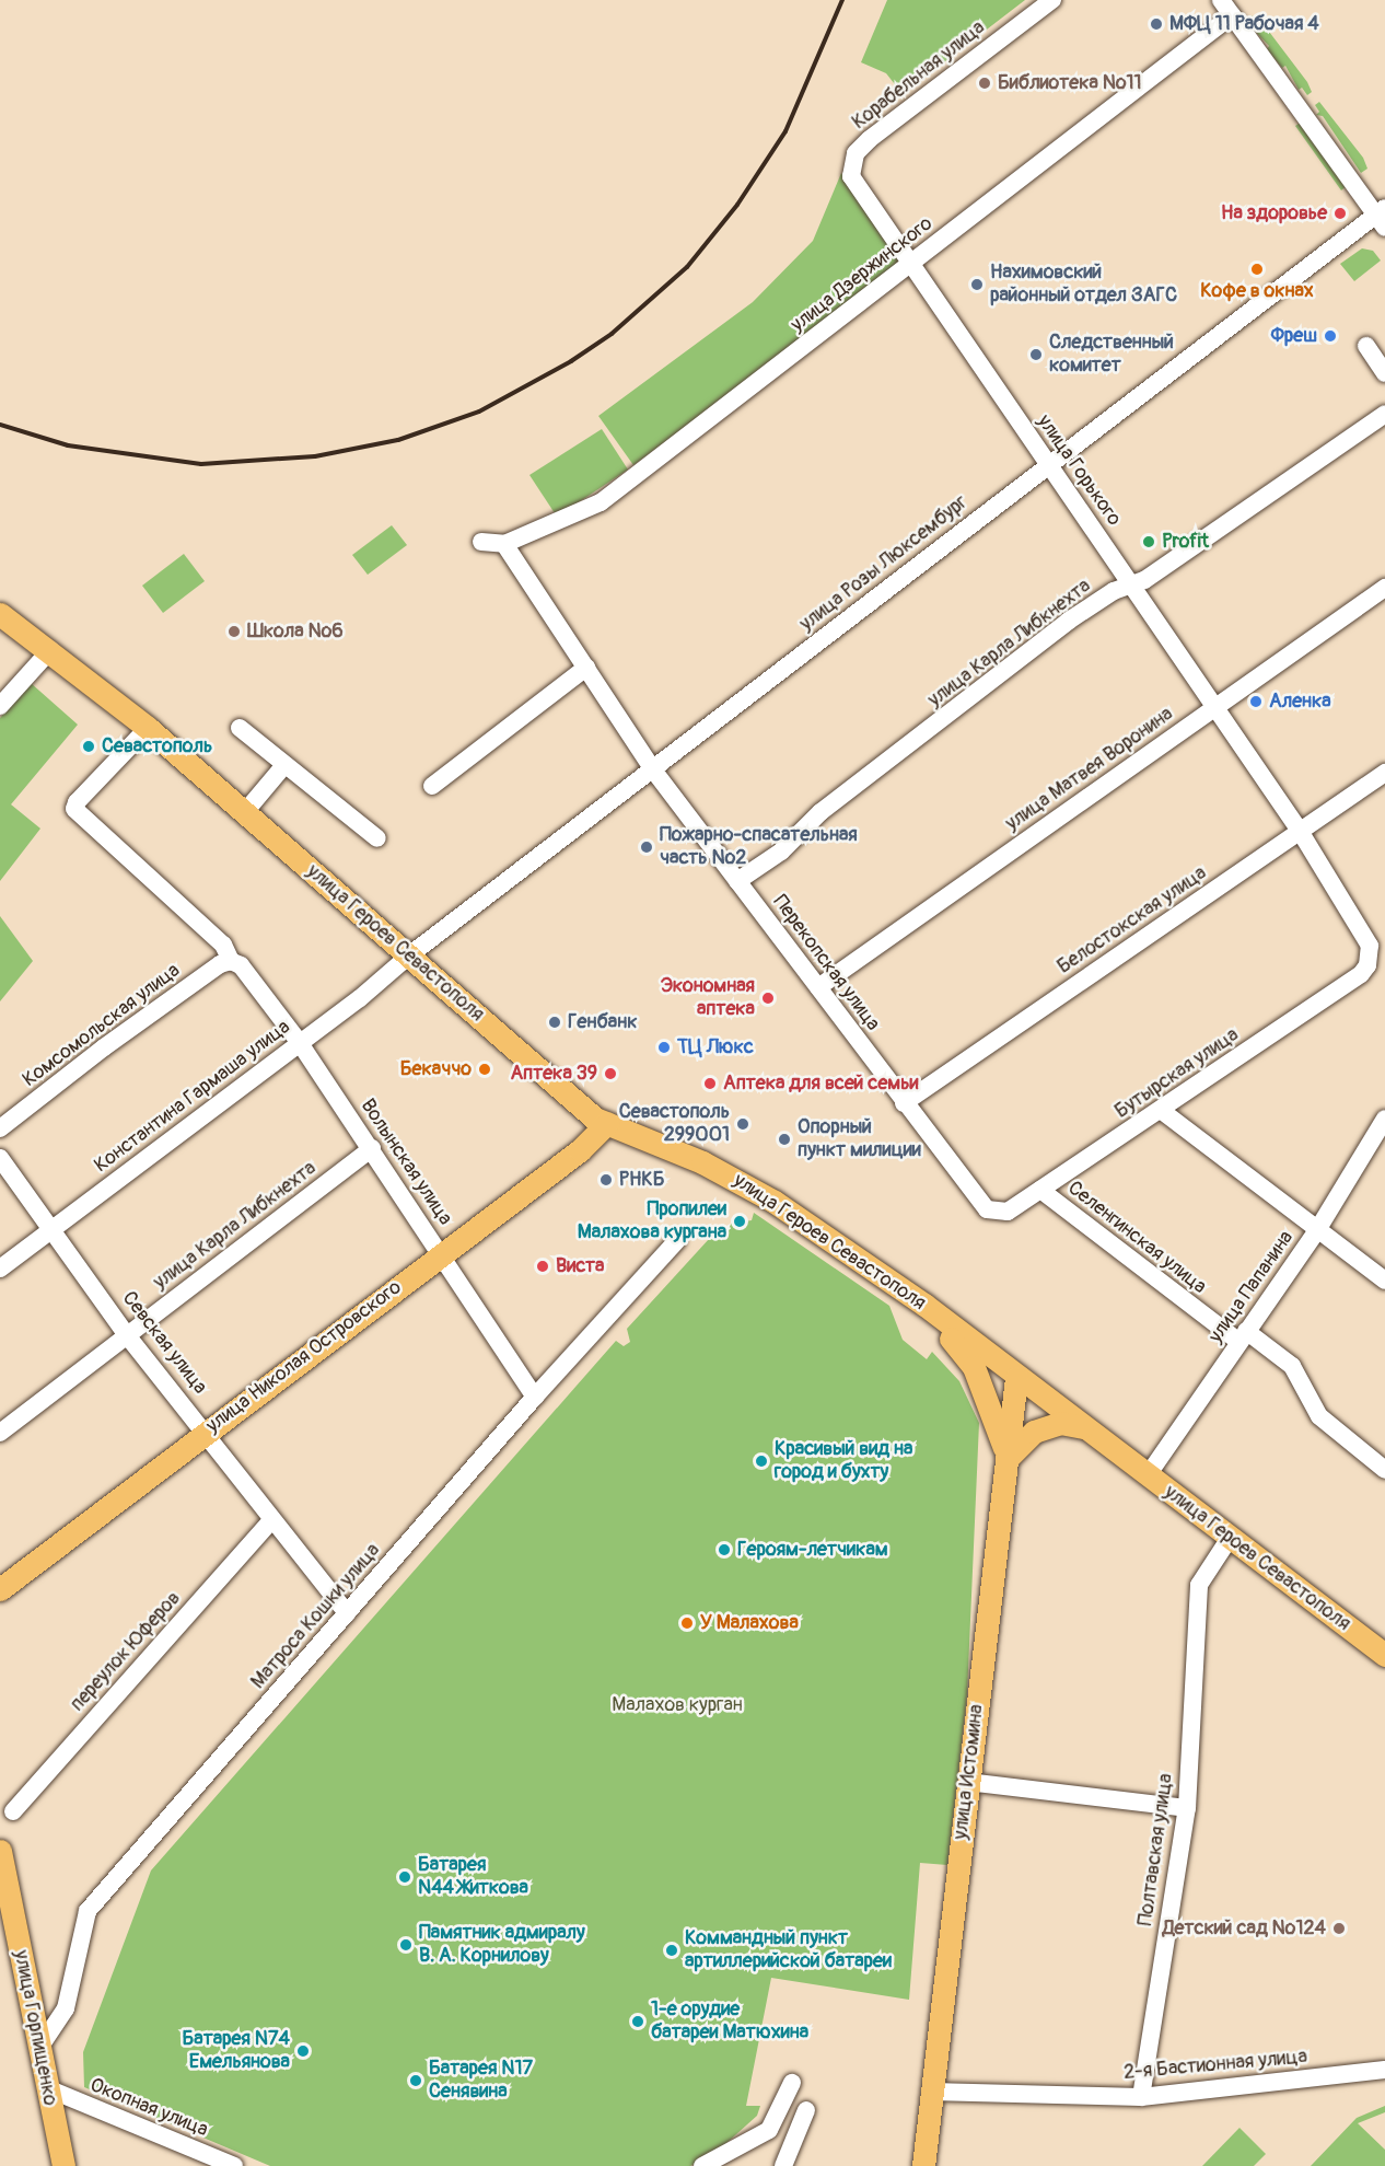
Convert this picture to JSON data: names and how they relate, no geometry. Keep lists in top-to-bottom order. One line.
{"streets":{"main road":["улица Героев Севастополя","улица Николая Островского","улица Истомина","улица Горпищенко"],"street":["Корабельная улица","улица Дзержинского","улица Горького","улица Розы Люксембург","улица Карла Либкнехта","улица Матвея Воронина","Белостокская улица","Перекопская улица","Комсомольская улица","Бутырская улица","Константина Гармаша улица","Волынская улица","Селенгинская улица","улица Папанина","Севская улица","Матроса Кошки улица","переулок Юферов","Полтавская улица","2-я Бастионная улица","Окопная улица"]},"crossings":[["Корабельная улица","улица Горького"],["улица Дзержинского","улица Горького"],["улица Дзержинского","Перекопская улица"],["улица Горького","улица Розы Люксембург"],["улица Горького","улица Карла Либкнехта"],["улица Горького","улица Матвея Воронина"],["улица Горького","Белостокская улица"],["улица Горького","Бутырская улица"],["улица Розы Люксембург","улица Героев Севастополя"],["улица Розы Люксембург","Перекопская улица"],["улица Розы Люксембург","Константина Гармаша улица"],["улица Карла Либкнехта","Перекопская улица"],["улица Карла Либкнехта","Волынская улица"],["улица Карла Либкнехта","Севская улица"],["улица Матвея Воронина","Перекопская улица"],["Белостокская улица","Перекопская улица"],["улица Героев Севастополя","Константина Гармаша улица"],["улица Героев Севастополя","Волынская улица"],["улица Героев Севастополя","улица Папанина"],["улица Героев Севастополя","улица Николая Островского"],["улица Героев Севастополя","улица Истомина"],["улица Героев Севастополя","Полтавская улица"],["Перекопская улица","Бутырская улица"],["Комсомольская улица","Волынская улица"],["Бутырская улица","Селенгинская улица"],["Константина Гармаша улица","Волынская улица"],["Константина Гармаша улица","Севская улица"],["Волынская улица","улица Николая Островского"],["Волынская улица","Матроса Кошки улица"],["Селенгинская улица","улица Папанина"],["Севская улица","улица Николая Островского"],["Севская улица","Матроса Кошки улица"],["Севская улица","переулок Юферов"],["Матроса Кошки улица","улица Горпищенко"],["улица Истомина","2-я Бастионная улица"],["Полтавская улица","2-я Бастионная улица"],["улица Горпищенко","Окопная улица"]],"parks":["Малахов курган"],"places":["МФЦ 11 Рабочая 4","Библиотека №11","На здоровье","Кофе в окнах","Нахимовский районный отдел ЗАГС","Фреш","Следственный комитет","Profit","Школа №6","Аленка","Севастополь","Пожарно-спасательная часть №2","Экономная аптека","Генбанк","ТЦ Люкс","Бекаччо","Аптека 39","Аптека для всей семьи","Севастополь 299001","Опорный пункт милиции","РНКБ","Пропилеи Малахова кургана","Виста","Красивый вид на город и бухту","Героям-летчикам","У Малахова","Батарея N44 Житкова","Детский сад №124","Памятник адмиралу В. А. Корнилову","Коммандный пункт артиллерийской батареи","1-е орудие батареи Матюхина","Батарея N74 Емельянова","Батарея N17 Сенявина"]}
